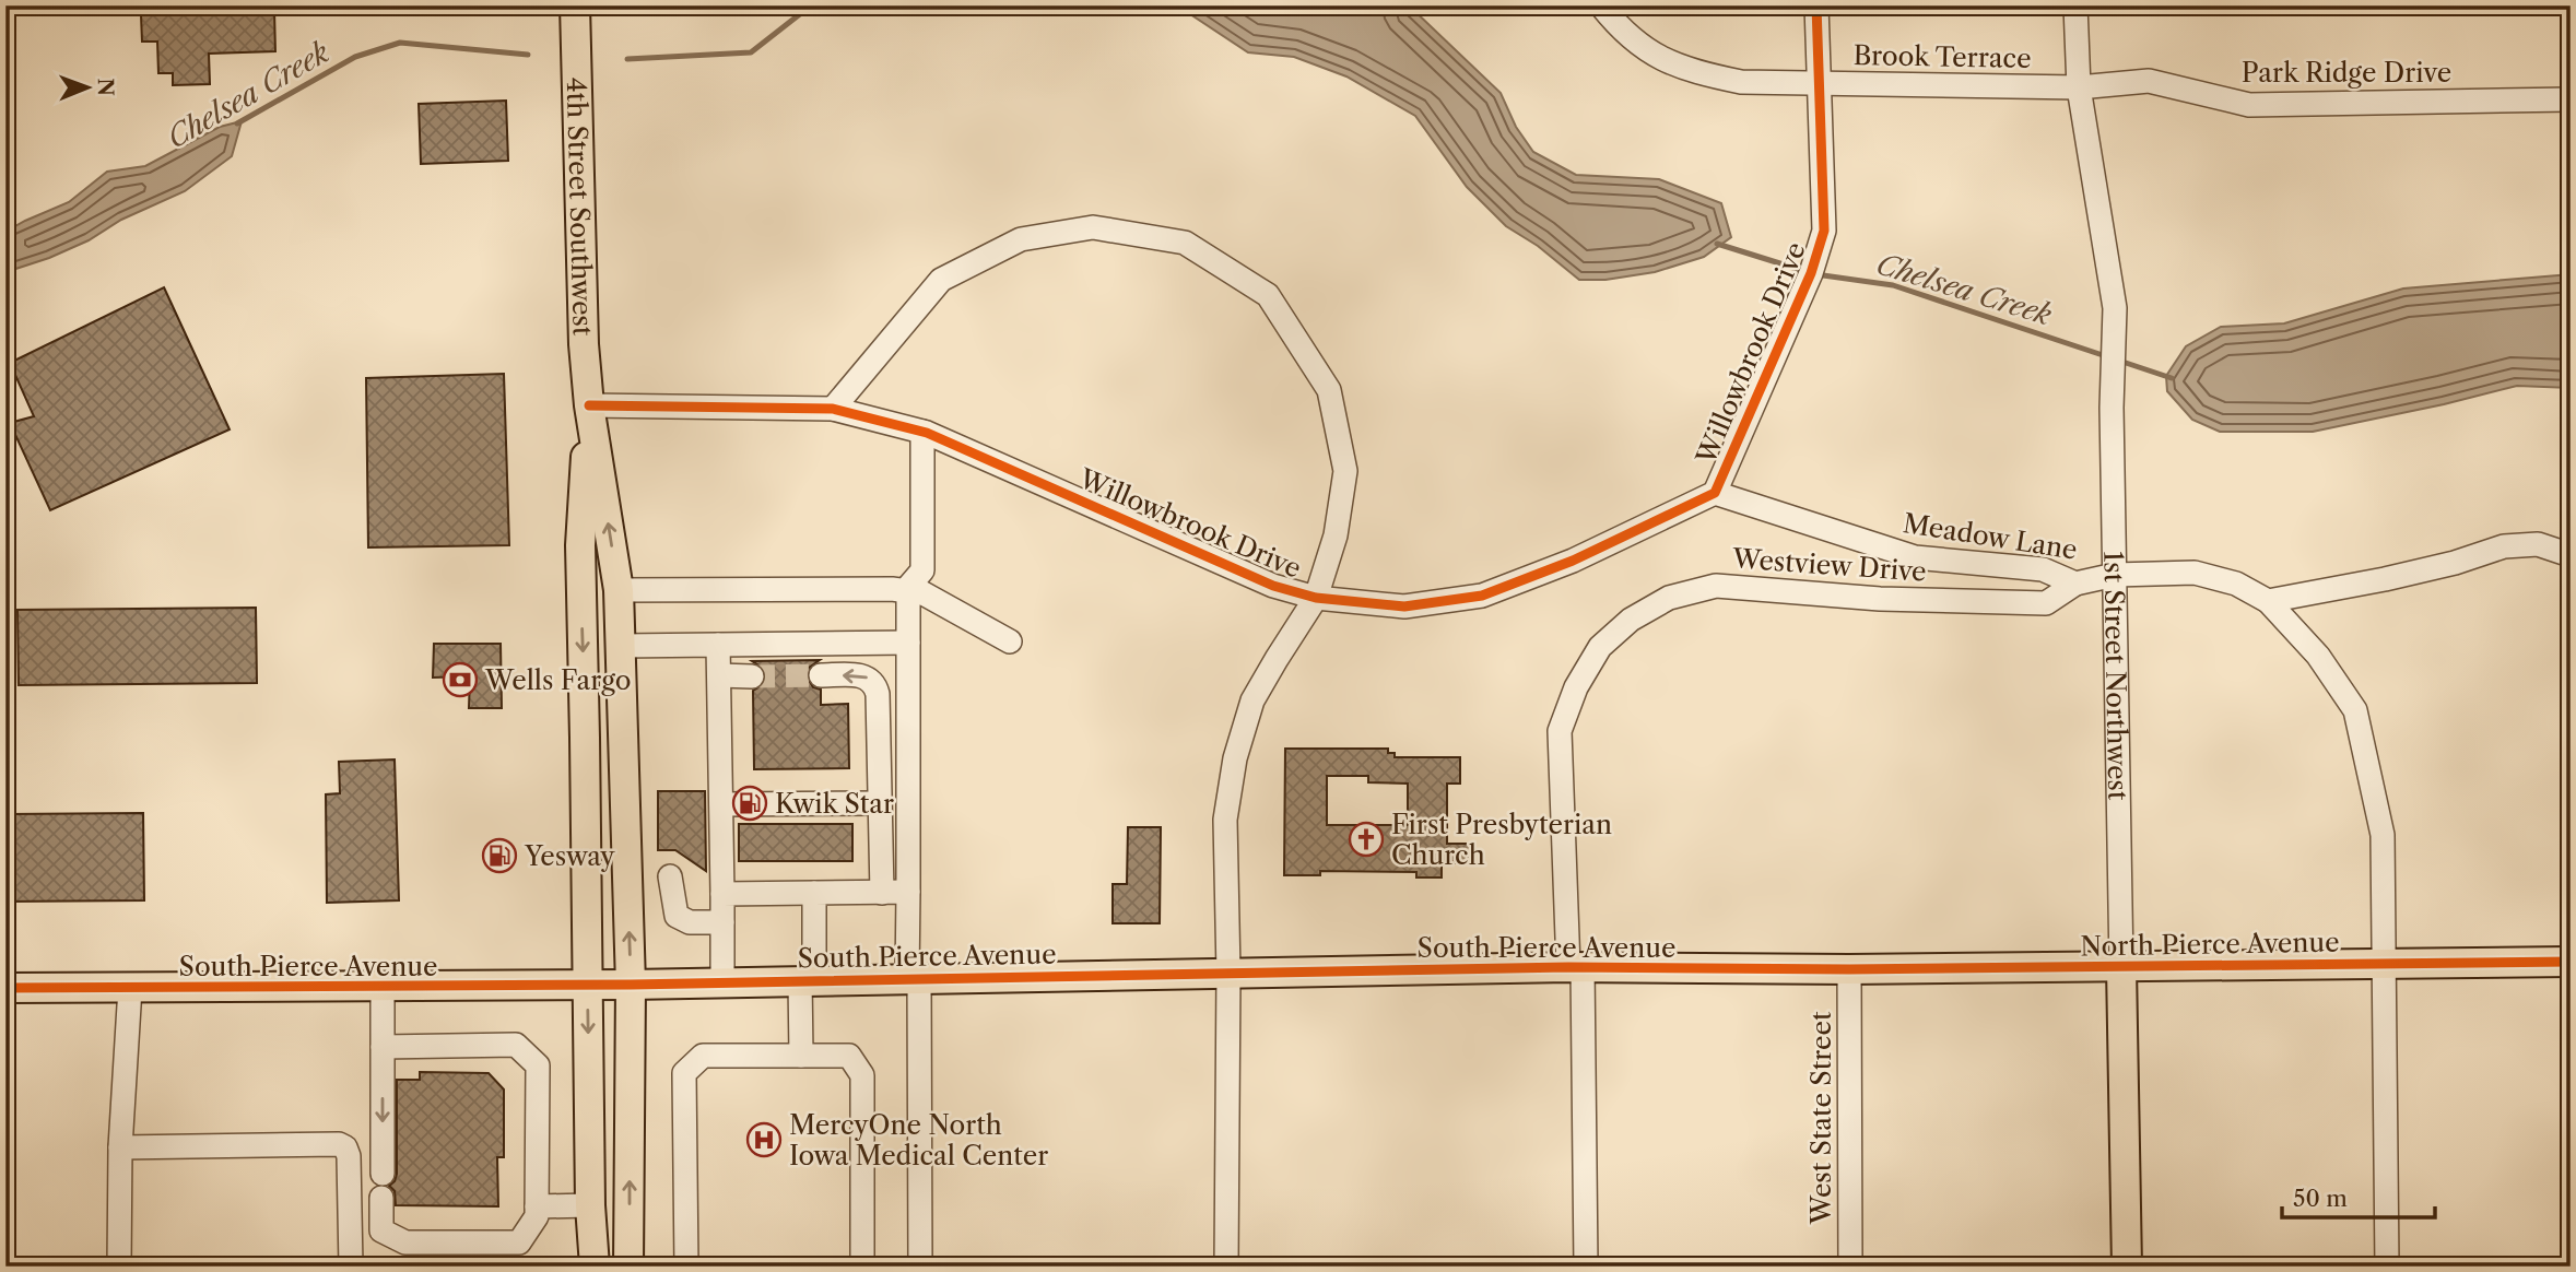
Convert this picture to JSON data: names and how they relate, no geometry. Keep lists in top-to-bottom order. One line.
{"streets":{"main road":["4th Street Southwest","1st Street Northwest","North Pierce Avenue","South Pierce Avenue"],"street":["Brook Terrace","Park Ridge Drive","Willowbrook Drive","Meadow Lane","Westview Drive","West State Street"]},"crossings":[["Brook Terrace","Park Ridge Drive"],["Brook Terrace","Willowbrook Drive"],["Brook Terrace","1st Street Northwest"],["Park Ridge Drive","1st Street Northwest"],["4th Street Southwest","Willowbrook Drive"],["4th Street Southwest","South Pierce Avenue"],["Willowbrook Drive","Meadow Lane"],["Meadow Lane","Westview Drive"],["Meadow Lane","1st Street Northwest"],["Meadow Lane","North Pierce Avenue"],["Westview Drive","South Pierce Avenue"],["1st Street Northwest","North Pierce Avenue"],["North Pierce Avenue","South Pierce Avenue"],["North Pierce Avenue","West State Street"],["South Pierce Avenue","West State Street"]],"water":["Chelsea Creek"],"places":{"bank":["Wells Fargo"],"fuel station":["Kwik Star","Yesway"],"church":["First Presbyterian Church"],"hospital":["MercyOne North Iowa Medical Center"]},"scale_bar":"50 m","north":"right"}
